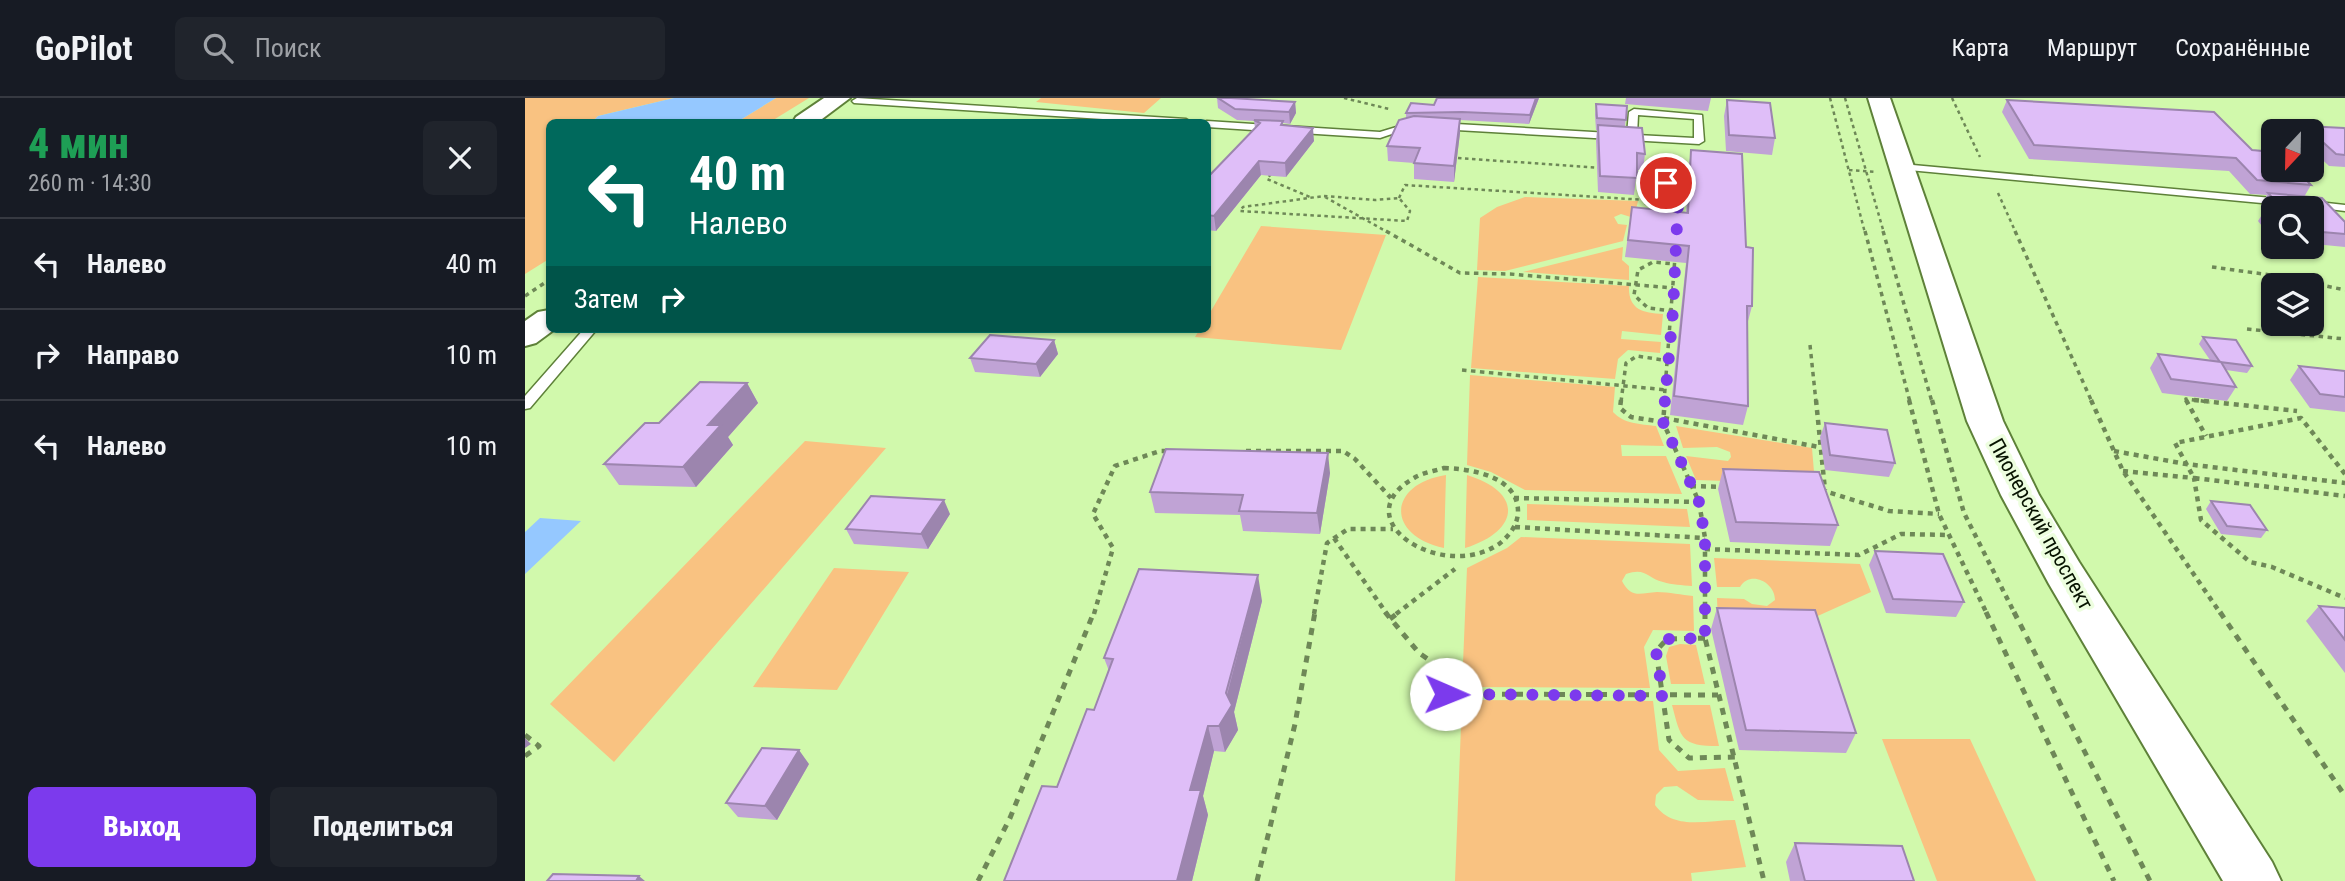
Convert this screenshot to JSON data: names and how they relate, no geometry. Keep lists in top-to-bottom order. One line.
{"streets":{"street":["Пионерский проспект"]},"north":"bottom","page":{"header":"GoPilot","search":"Поиск","nav":["Карта","Маршрут","Сохранённые"],"heading":["4 мин","260 m · 14:30"],"turn":["40 m","Налево"],"list":[{"name":"Налево","value":"40 m"},{"name":"Направо","value":"10 m"},{"name":"Налево","value":"10 m"}],"then":"Затем","buttons":["Выход","Поделиться"]}}
